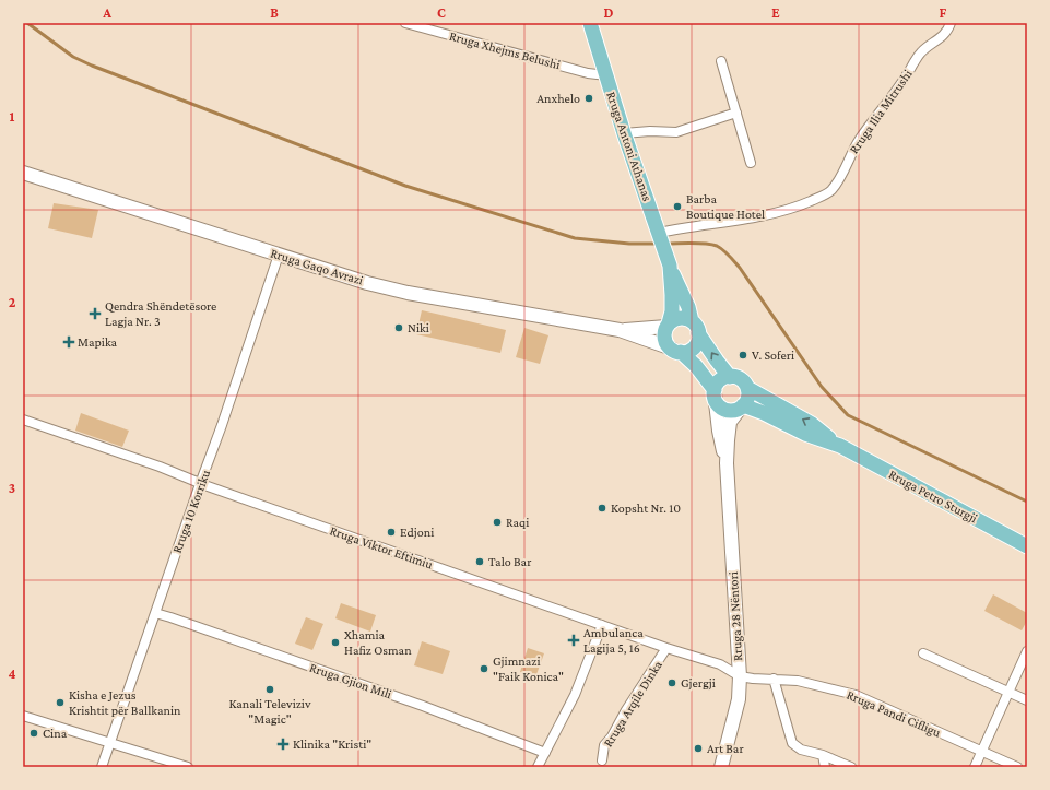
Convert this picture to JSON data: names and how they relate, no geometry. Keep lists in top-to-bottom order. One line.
{"streets":{"main road":["Rruga Antoni Athanas","Rruga Gaqo Avrazi","Rruga Petro Sturgji","Rruga 28 Nëntori"],"street":["Rruga Xhejms Belushi","Rruga Ilia Mitrushi","Rruga 10 Korriku","Rruga Viktor Eftimiu","Rruga Gjion Mili","Rruga Arqile Dinka","Rruga Pandi Cifligu"]},"crossings":[["Rruga Xhejms Belushi","Rruga Antoni Athanas"],["Rruga Ilia Mitrushi","Rruga Antoni Athanas"],["Rruga Antoni Athanas","Rruga Gaqo Avrazi"],["Rruga Antoni Athanas","Rruga Petro Sturgji"],["Rruga Antoni Athanas","Rruga 28 Nëntori"],["Rruga Gaqo Avrazi","Rruga 10 Korriku"],["Rruga Petro Sturgji","Rruga 28 Nëntori"],["Rruga 10 Korriku","Rruga Viktor Eftimiu"],["Rruga 10 Korriku","Rruga Gjion Mili"],["Rruga Viktor Eftimiu","Rruga 28 Nëntori"],["Rruga Viktor Eftimiu","Rruga Arqile Dinka"],["Rruga Viktor Eftimiu","Rruga Pandi Cifligu"],["Rruga 28 Nëntori","Rruga Pandi Cifligu"]],"places":{"other":["Anxhelo","Barba Boutique Hotel","Niki","V. Soferi","Kopsht Nr. 10","Raqi","Edjoni","Talo Bar","Xhamia Hafiz Osman","Gjimnazi \"Faik Konica\"","Gjergji","Kanali Televiziv \"Magic\"","Kisha e Jezus Krishtit për Ballkanin","Cina","Art Bar"],"health":["Qendra Shëndetësore Lagja Nr. 3","Mapika","Ambulanca Lagija 5, 16","Klinika \"Kristi\""]},"grid":{"columns":["A","B","C","D","E","F"],"rows":["1","2","3","4"]}}
